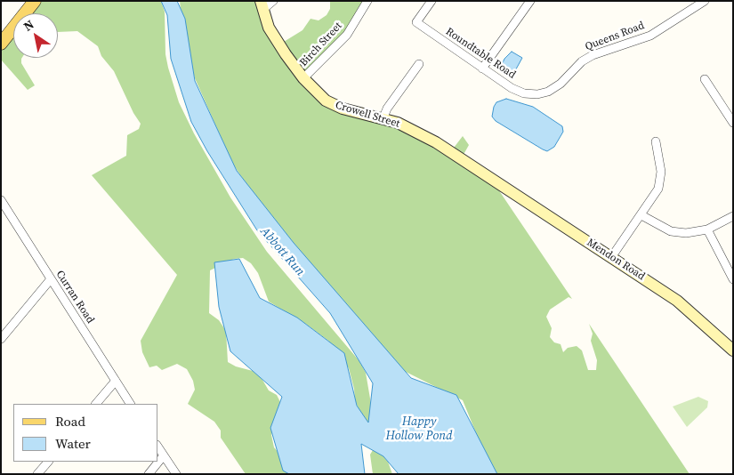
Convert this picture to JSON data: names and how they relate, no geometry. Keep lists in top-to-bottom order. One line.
{"streets":{"street":["Queens Road","Birch Street","Roundtable Road","Crowell Street","Mendon Road","Curran Road"]},"crossings":[["Queens Road","Roundtable Road"],["Birch Street","Crowell Street"],["Crowell Street","Mendon Road"]],"water":["Abbott Run","Happy Hollow Pond"],"legend":["Road","Water"],"north":"top left"}
